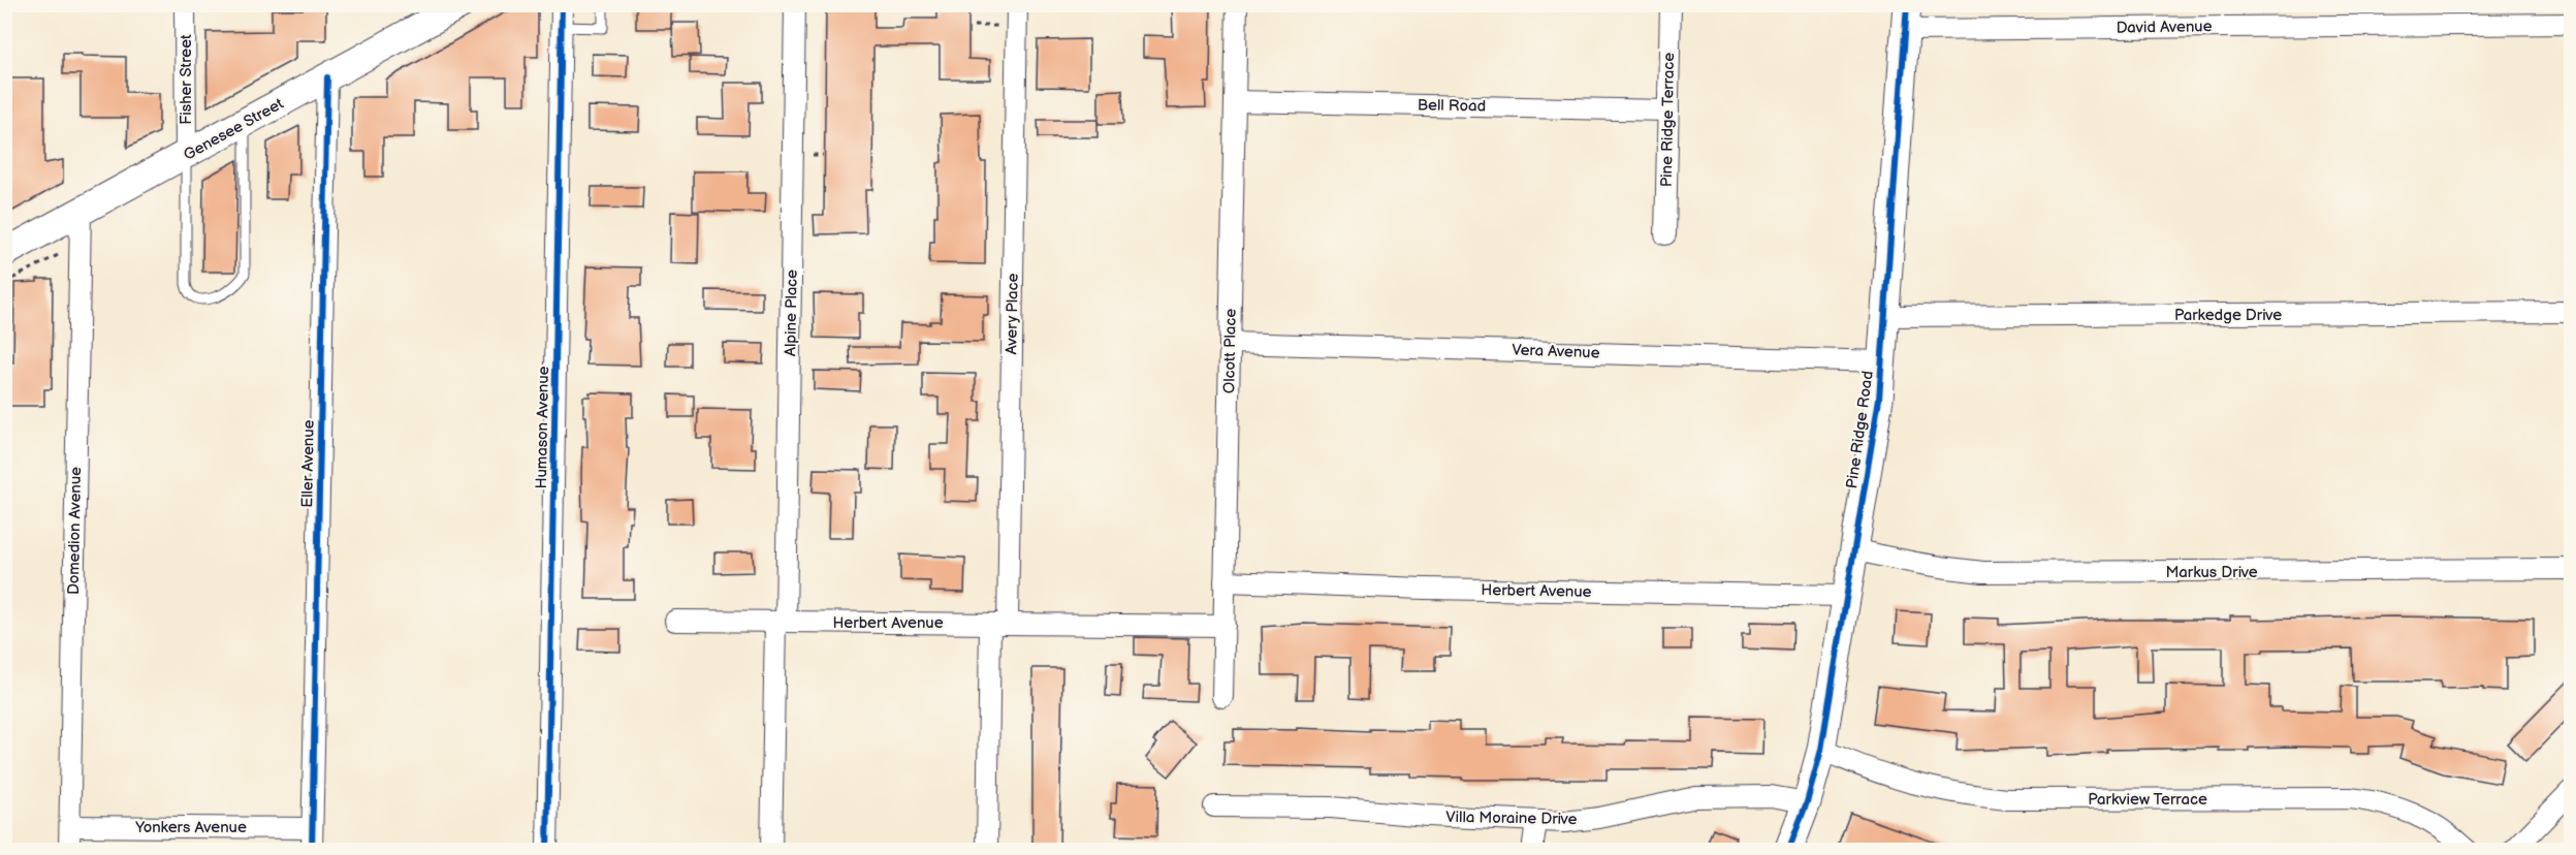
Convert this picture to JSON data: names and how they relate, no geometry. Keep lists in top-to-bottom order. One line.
{"streets":{"street":["David Avenue","Fisher Street","Bell Road","Pine Ridge Terrace","Genesee Street","Alpine Place","Avery Place","Parkedge Drive","Olcott Place","Vera Avenue","Humason Avenue","Pine Ridge Road","Eller Avenue","Domedion Avenue","Markus Drive","Herbert Avenue","Parkview Terrace","Villa Moraine Drive","Yonkers Avenue"]},"crossings":[["David Avenue","Pine Ridge Road"],["Fisher Street","Genesee Street"],["Bell Road","Pine Ridge Terrace"],["Bell Road","Olcott Place"],["Genesee Street","Eller Avenue"],["Genesee Street","Domedion Avenue"],["Alpine Place","Herbert Avenue"],["Avery Place","Herbert Avenue"],["Parkedge Drive","Pine Ridge Road"],["Olcott Place","Vera Avenue"],["Olcott Place","Herbert Avenue"],["Vera Avenue","Pine Ridge Road"],["Pine Ridge Road","Markus Drive"],["Pine Ridge Road","Herbert Avenue"],["Pine Ridge Road","Parkview Terrace"],["Pine Ridge Road","Villa Moraine Drive"],["Eller Avenue","Yonkers Avenue"],["Domedion Avenue","Yonkers Avenue"]]}
